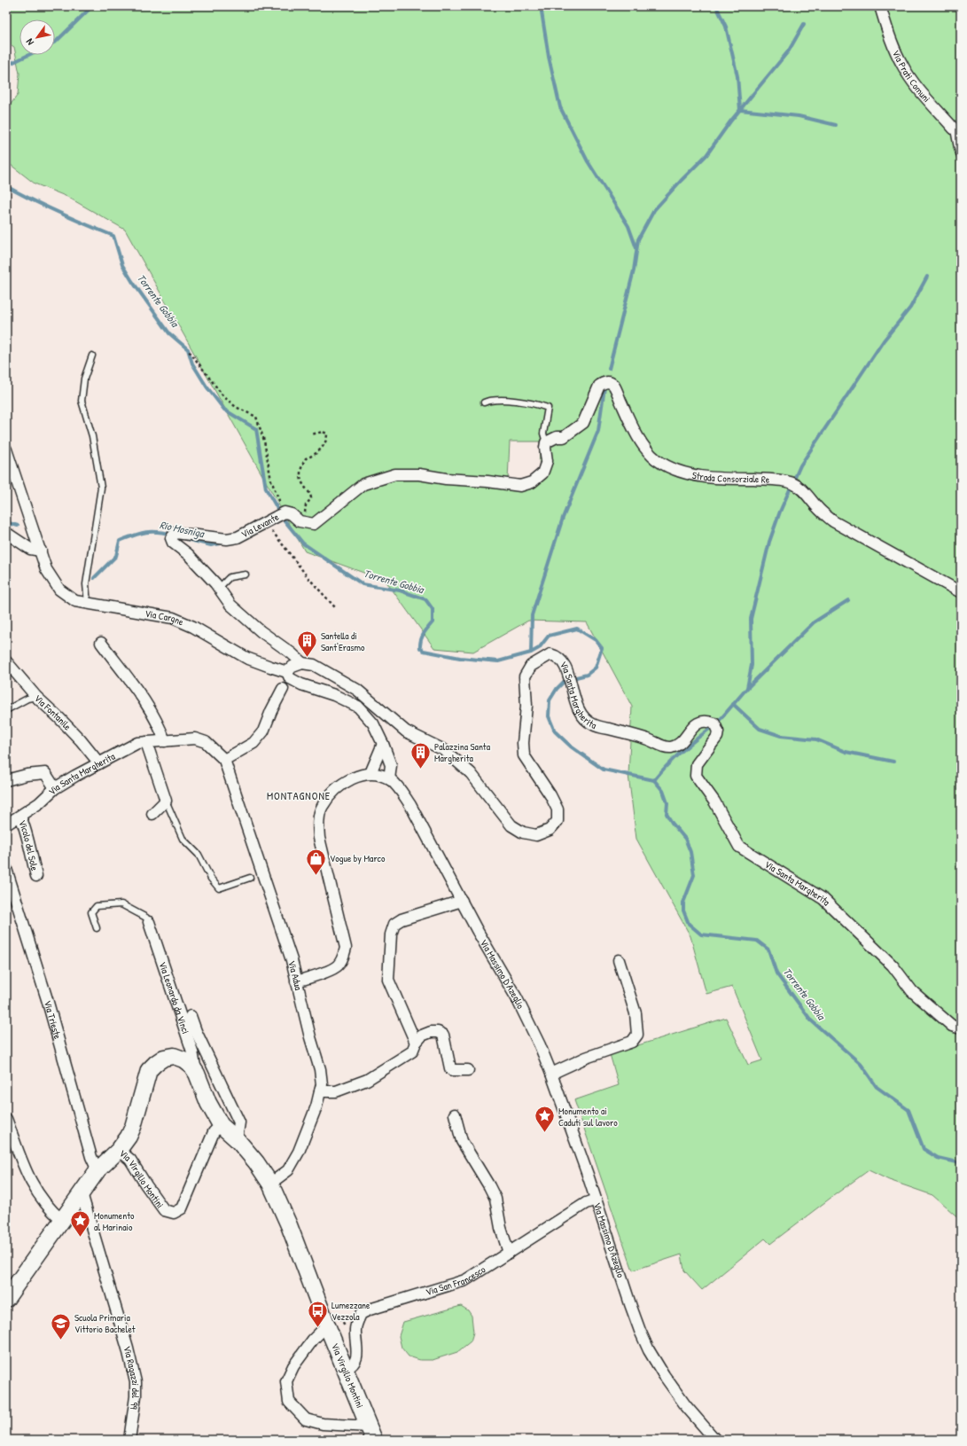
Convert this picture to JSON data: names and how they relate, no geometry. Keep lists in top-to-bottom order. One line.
{"streets":{"main road":["Via Leonardo da Vinci","Via Virgilio Montini"],"street":["Via Prati Comuni","Strada Consorziale Re","Via Levante","Via Cargne","Via Santa Margherita","Via Fontanile","Vicolo del Sole","Via Massimo D'Azeglio","Via Adua","Via Trieste","Via San Francesco","Via Ragazzi del '99"]},"crossings":[["Via Levante","Via Santa Margherita"],["Via Cargne","Via Massimo D'Azeglio"],["Via Santa Margherita","Via Fontanile"],["Via Santa Margherita","Vicolo del Sole"],["Via Santa Margherita","Via Adua"],["Via Massimo D'Azeglio","Via San Francesco"],["Via Adua","Via Virgilio Montini"],["Via Leonardo da Vinci","Via Virgilio Montini"],["Via Trieste","Via Virgilio Montini"],["Via Virgilio Montini","Via San Francesco"],["Via Virgilio Montini","Via Ragazzi del '99"]],"districts":["MONTAGNONE"],"water":["Torrente Gobbia","Rio Mosniga"],"places":{"building":["Santella di Sant'Erasmo","Palazzina Santa Margherita"],"shop":["Vogue by Marco"],"place":["Monumento ai Caduti sul lavoro","Monumento al Marinaio"],"bus stop":["Lumezzane Vezzola"],"school or university":["Scuola Primaria Vittorio Bachelet"]},"north":"bottom left"}
